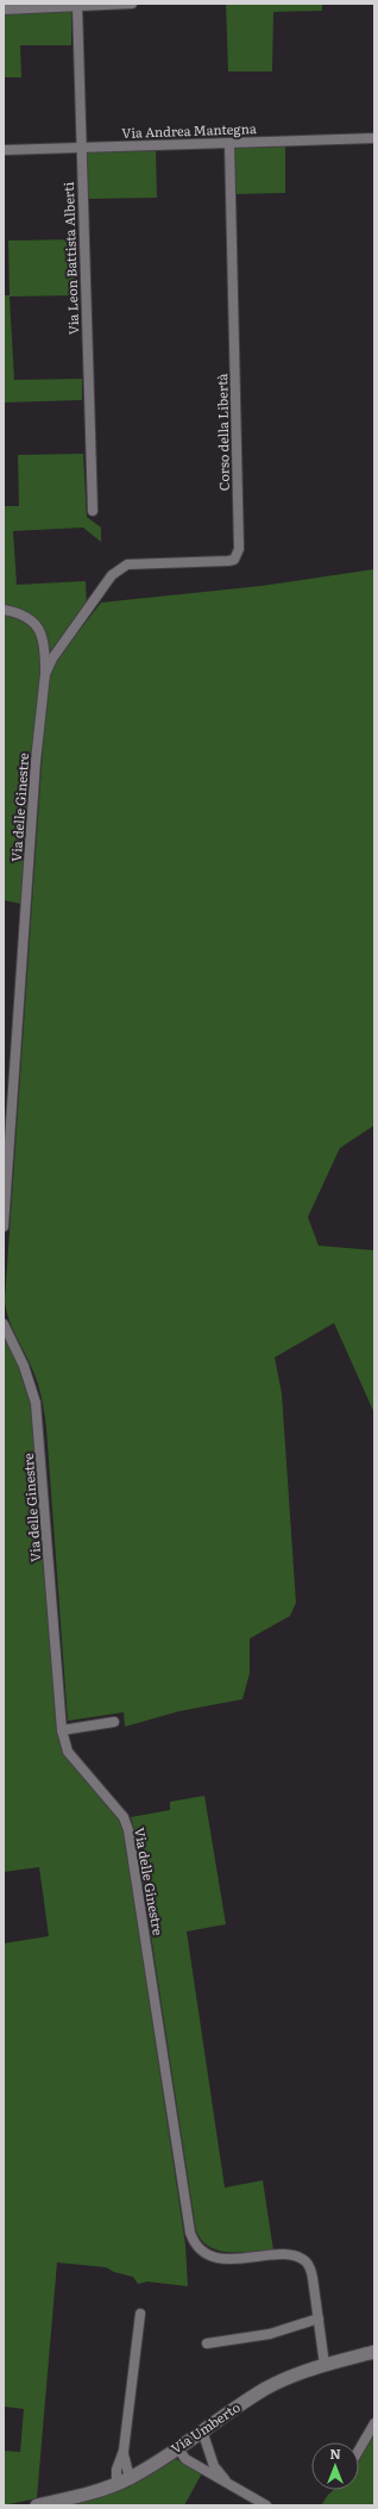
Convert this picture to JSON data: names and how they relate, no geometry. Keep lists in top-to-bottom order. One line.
{"streets":{"main road":["Via Umberto"],"street":["Via Andrea Mantegna","Via Leon Battista Alberti","Corso della Libertà","Via delle Ginestre"]},"crossings":[["Via Andrea Mantegna","Via Leon Battista Alberti"],["Via Andrea Mantegna","Corso della Libertà"],["Corso della Libertà","Via delle Ginestre"],["Via delle Ginestre","Via Umberto"]],"north":"top"}
